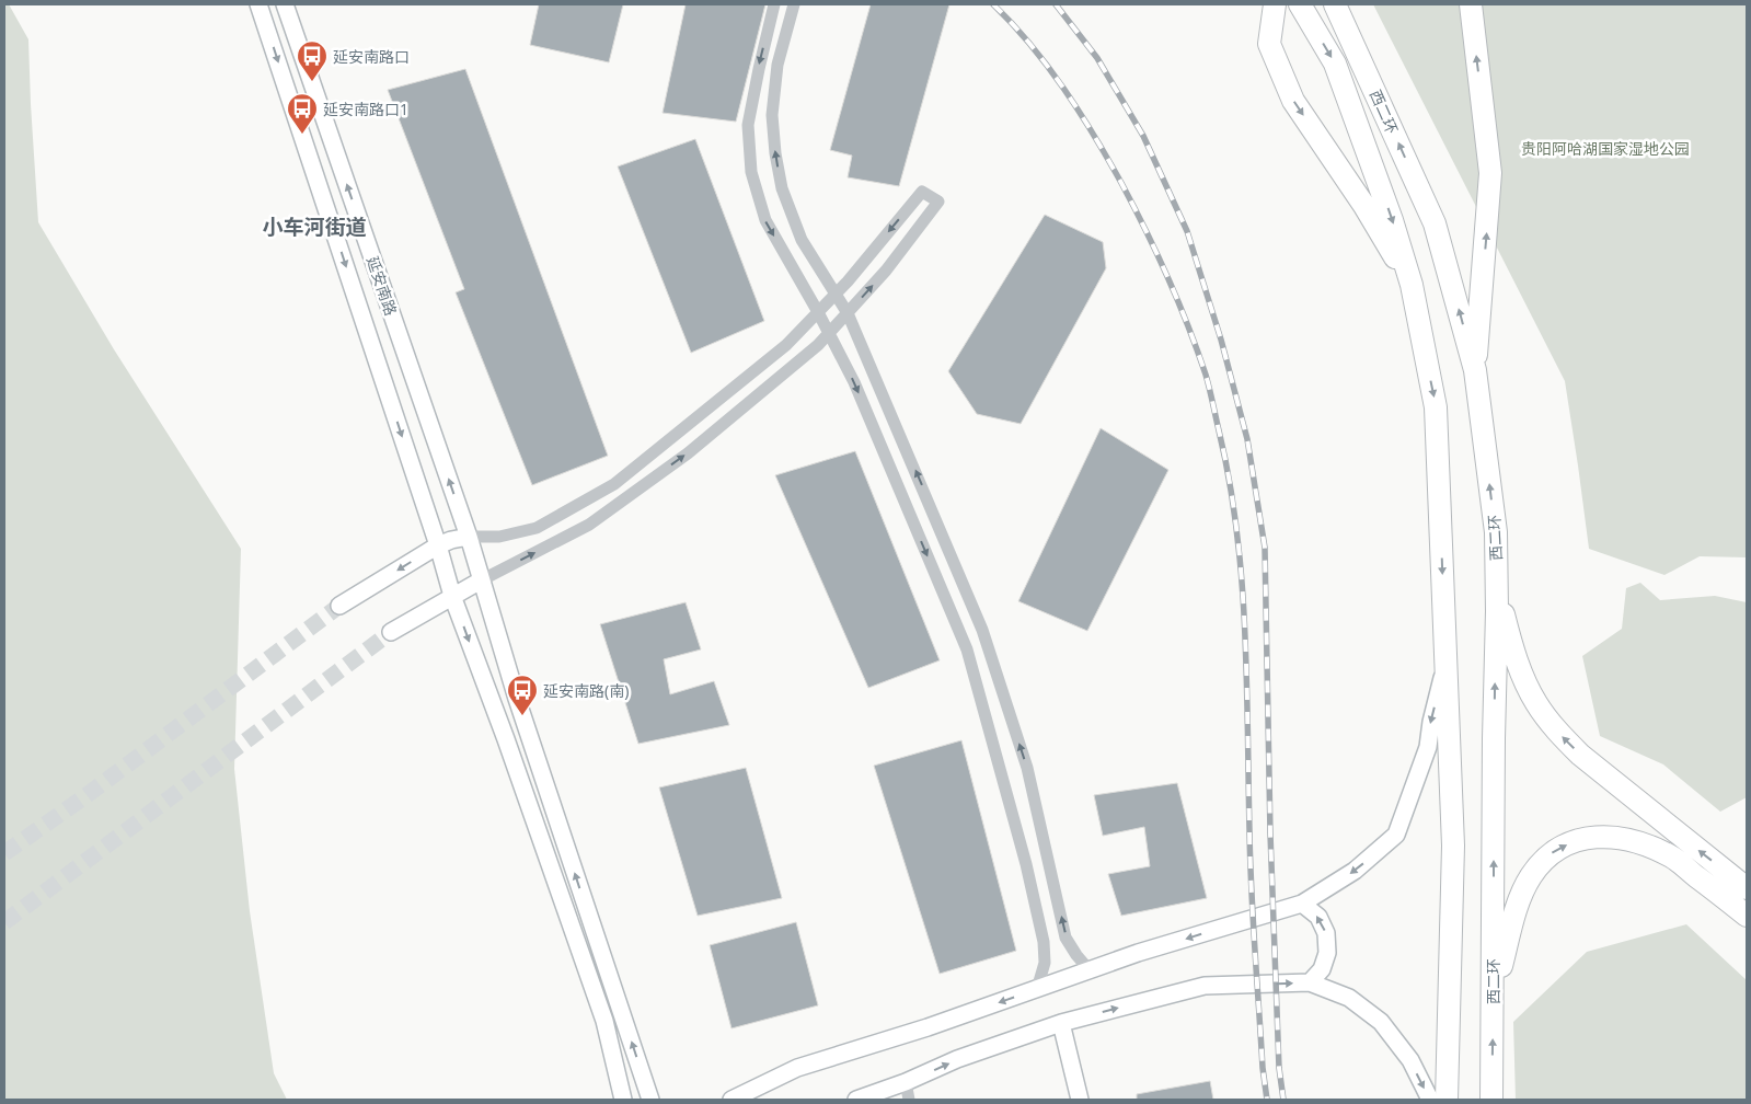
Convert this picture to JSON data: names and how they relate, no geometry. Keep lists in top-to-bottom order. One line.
{"streets":{"highway":["西二环"],"street":["延安南路"]},"districts":["小车河街道"],"parks":["贵阳阿哈湖国家湿地公园"],"places":{"bus stop":["延安南路口","延安南路口1","延安南路(南)"]}}
